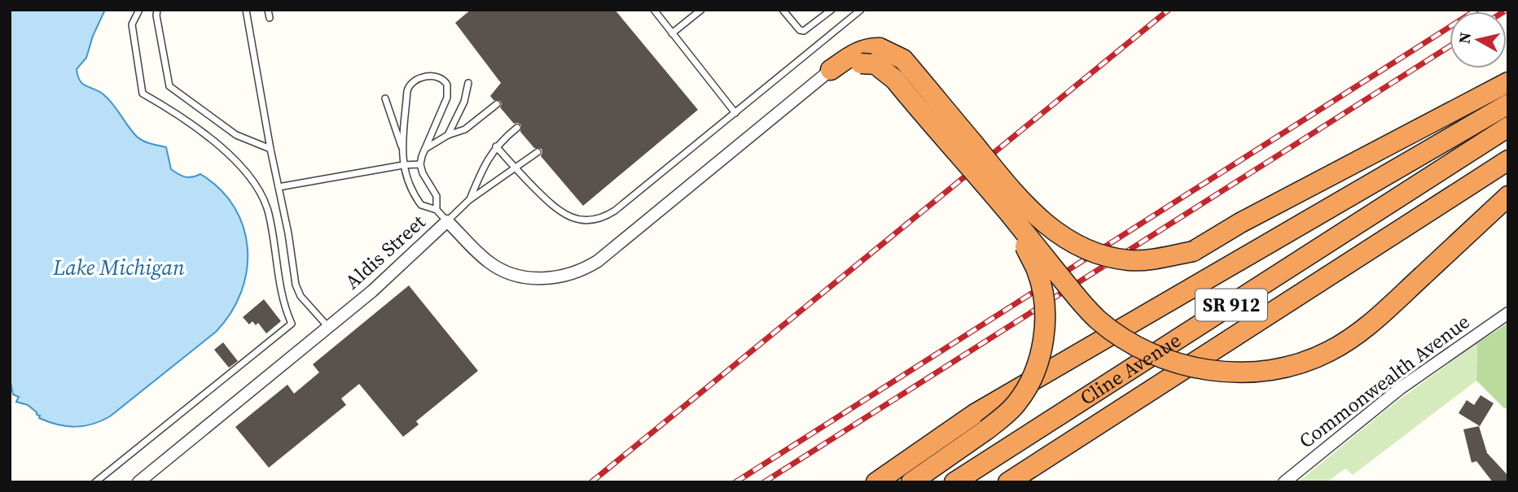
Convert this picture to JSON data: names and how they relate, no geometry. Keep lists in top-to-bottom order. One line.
{"streets":{"highway":["SR 912","Cline Avenue"],"street":["Aldis Street","Commonwealth Avenue"]},"water":["Lake Michigan"],"north":"left"}
